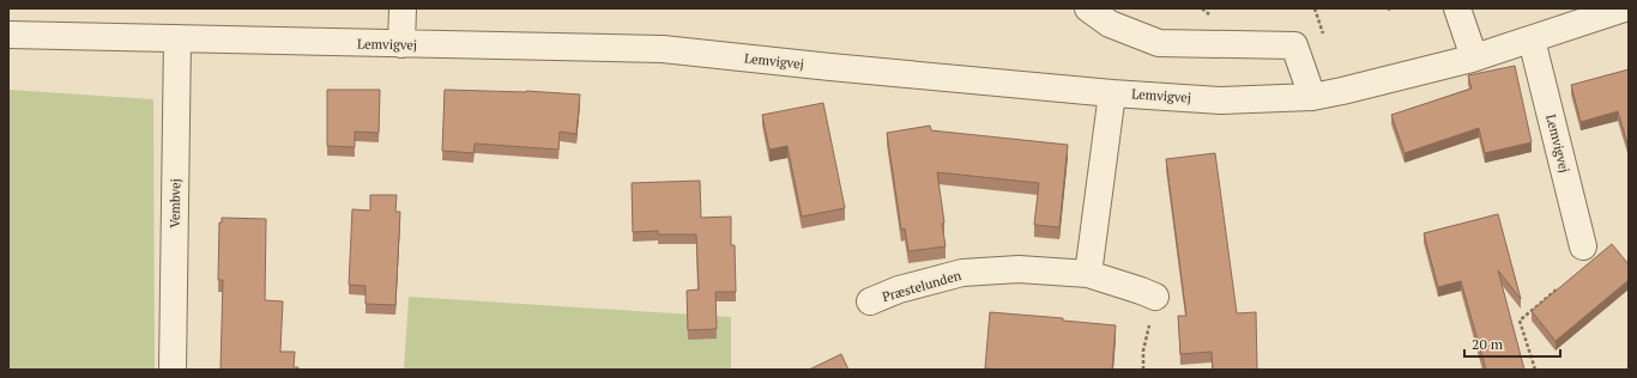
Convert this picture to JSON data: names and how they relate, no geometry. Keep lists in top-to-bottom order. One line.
{"streets":{"street":["Lemvigvej","Vembvej","Præstelunden"]},"crossings":[["Lemvigvej","Vembvej"]],"scale_bar":"20 m"}
